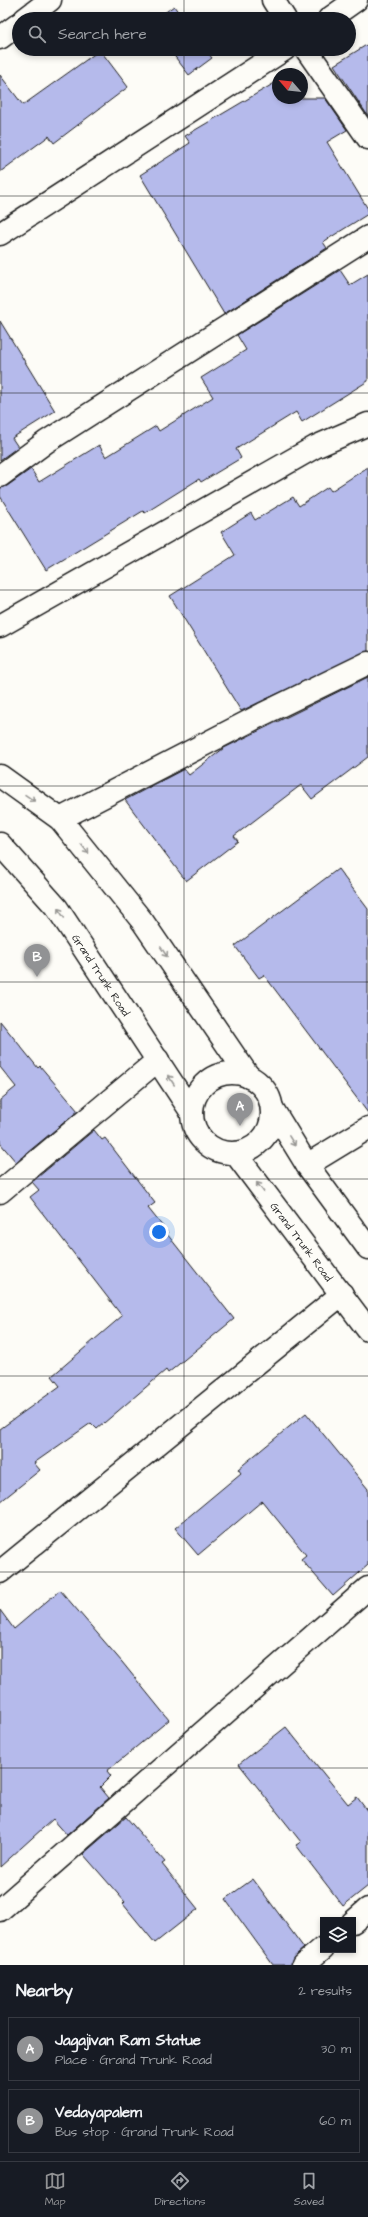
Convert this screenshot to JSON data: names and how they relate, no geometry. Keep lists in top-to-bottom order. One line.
{"streets":{"street":["Grand Trunk Road"]},"north":"top left","page":{"search":"Search here","pins":["B","A"],"heading":["Nearby","2 results"],"list":[{"mark":"A","name":"Jagajivan Ram Statue","note":"Place · Grand Trunk Road","value":"30 m"},{"mark":"B","name":"Vedayapalem","note":"Bus stop · Grand Trunk Road","value":"60 m"}],"nav":["Map","Directions","Saved"]}}
